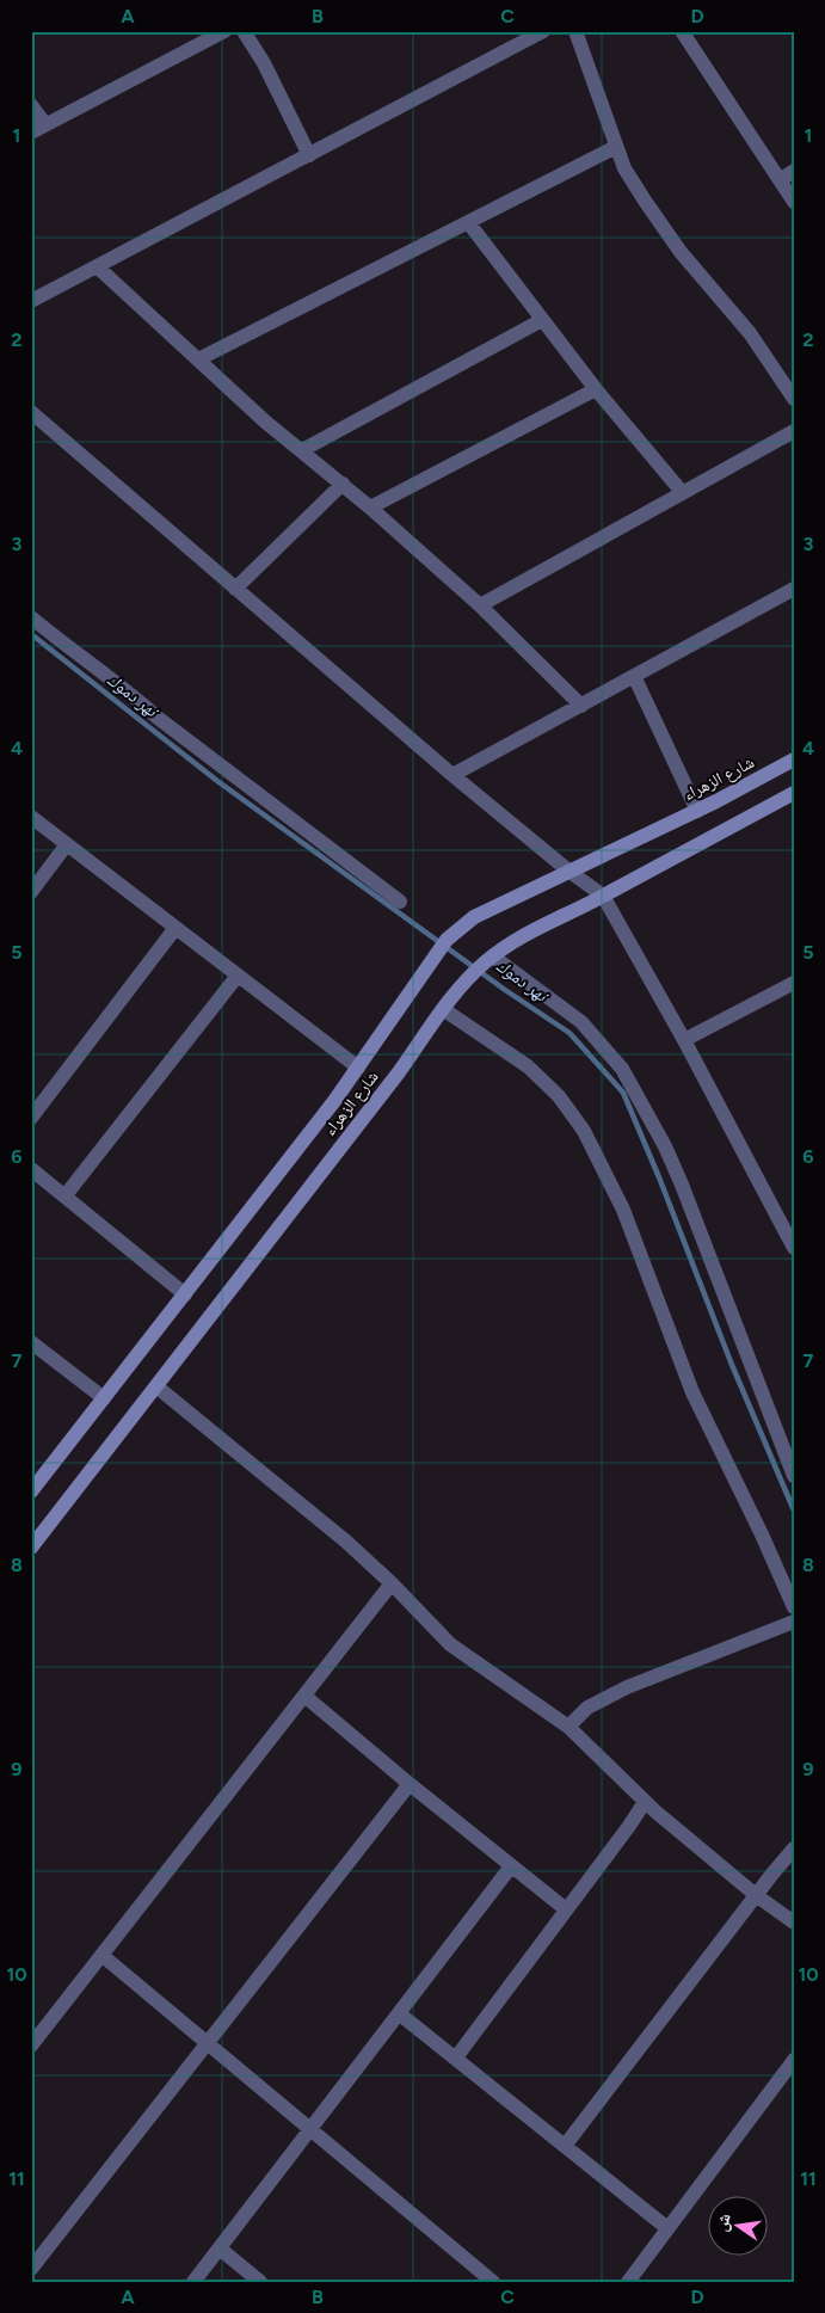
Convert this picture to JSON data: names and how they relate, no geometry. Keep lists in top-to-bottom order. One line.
{"streets":{"main road":["شارع الزهراء"]},"water":["نهر دموك"],"north":"left","grid":{"columns":["A","B","C","D"],"rows":["1","2","3","4","5","6","7","8","9","10","11"]}}
